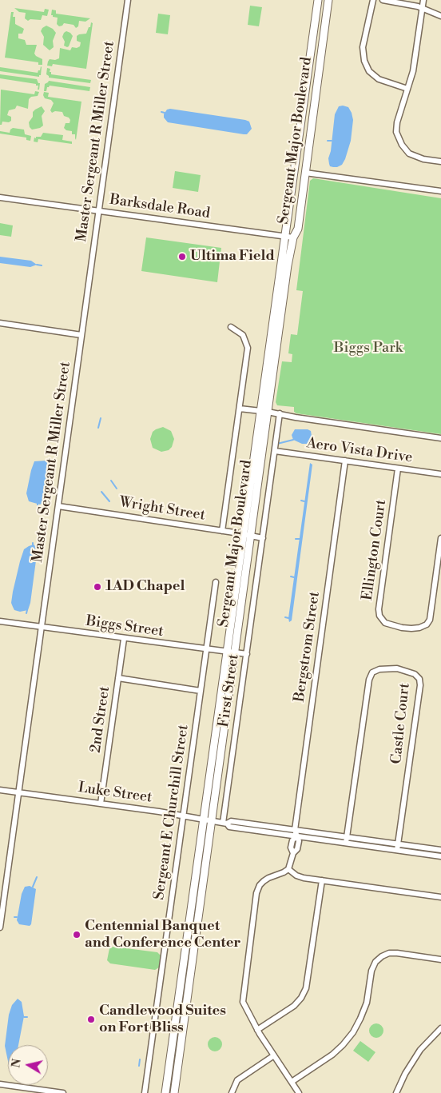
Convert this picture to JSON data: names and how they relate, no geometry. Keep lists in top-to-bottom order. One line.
{"streets":{"street":["Sergeant Major Boulevard","Master Sergeant R Miller Street","Barksdale Road","Aero Vista Drive","Wright Street","Ellington Court","Biggs Street","Bergstrom Street","First Street","2nd Street","Castle Court","Luke Street","Sergeant E Churchill Street"]},"crossings":[["Sergeant Major Boulevard","Barksdale Road"],["Sergeant Major Boulevard","Wright Street"],["Sergeant Major Boulevard","Biggs Street"],["Sergeant Major Boulevard","Luke Street"],["Master Sergeant R Miller Street","Barksdale Road"],["Master Sergeant R Miller Street","Wright Street"],["Master Sergeant R Miller Street","Biggs Street"],["Master Sergeant R Miller Street","Luke Street"],["Aero Vista Drive","Ellington Court"],["Aero Vista Drive","Bergstrom Street"],["Aero Vista Drive","First Street"],["Wright Street","First Street"],["Biggs Street","First Street"],["Biggs Street","2nd Street"],["Biggs Street","Sergeant E Churchill Street"],["Bergstrom Street","Luke Street"],["First Street","Luke Street"],["2nd Street","Luke Street"],["Castle Court","Luke Street"],["Luke Street","Sergeant E Churchill Street"]],"parks":["Biggs Park"],"places":["Ultima Field","1AD Chapel","Centennial Banquet and Conference Center","Candlewood Suites on Fort Bliss"],"north":"left"}
